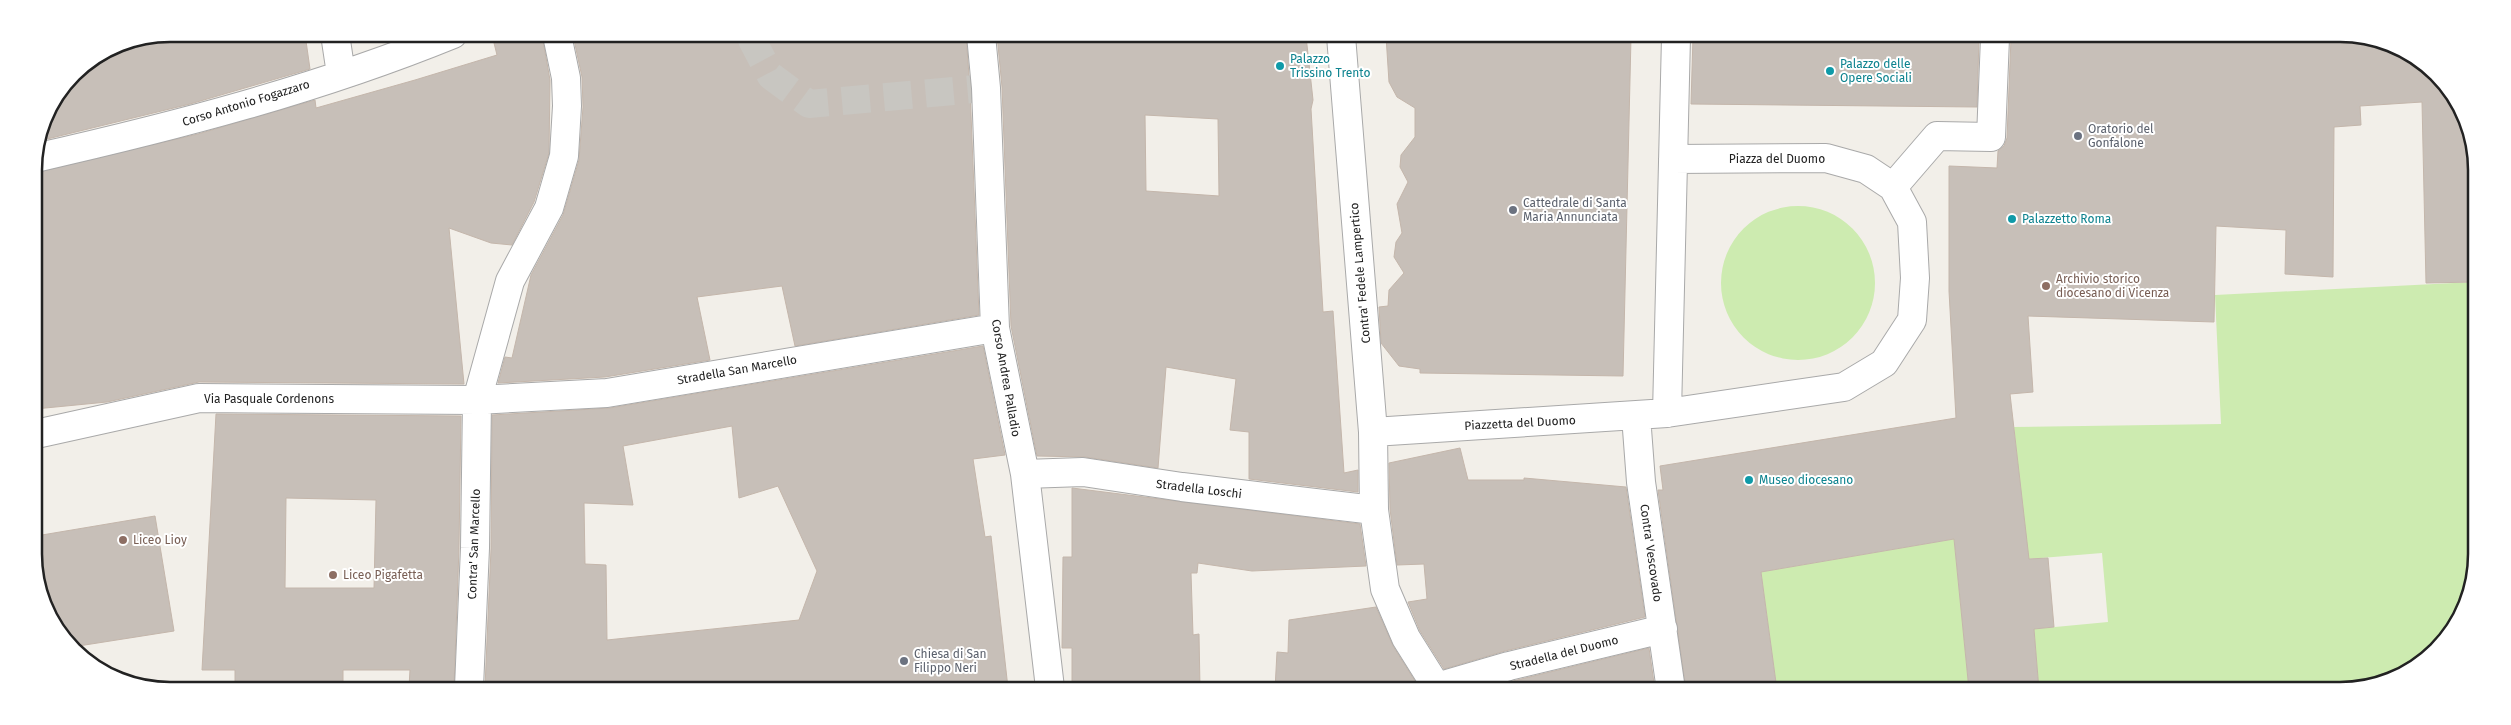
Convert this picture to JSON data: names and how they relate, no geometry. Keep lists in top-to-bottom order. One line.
{"streets":{"street":["Corso Antonio Fogazzaro","Piazza del Duomo","Contra' Fedele Lampertico","Stradella San Marcello","Corso Andrea Palladio","Via Pasquale Cordenons","Piazzetta del Duomo","Stradella Loschi","Contra' San Marcello","Contra' Vescovado","Stradella del Duomo"]},"crossings":[["Piazza del Duomo","Piazzetta del Duomo"],["Contra' Fedele Lampertico","Piazzetta del Duomo"],["Contra' Fedele Lampertico","Stradella Loschi"],["Stradella San Marcello","Corso Andrea Palladio"],["Stradella San Marcello","Via Pasquale Cordenons"],["Stradella San Marcello","Contra' San Marcello"],["Corso Andrea Palladio","Stradella Loschi"],["Via Pasquale Cordenons","Contra' San Marcello"],["Piazzetta del Duomo","Contra' Vescovado"],["Contra' Vescovado","Stradella del Duomo"]],"places":["Palazzo Trissino Trento","Palazzo delle Opere Sociali","Oratorio del Gonfalone","Cattedrale di Santa Maria Annunciata","Palazzetto Roma","Archivio storico diocesano di Vicenza","Museo diocesano","Liceo Lioy","Liceo Pigafetta","Chiesa di San Filippo Neri"]}
